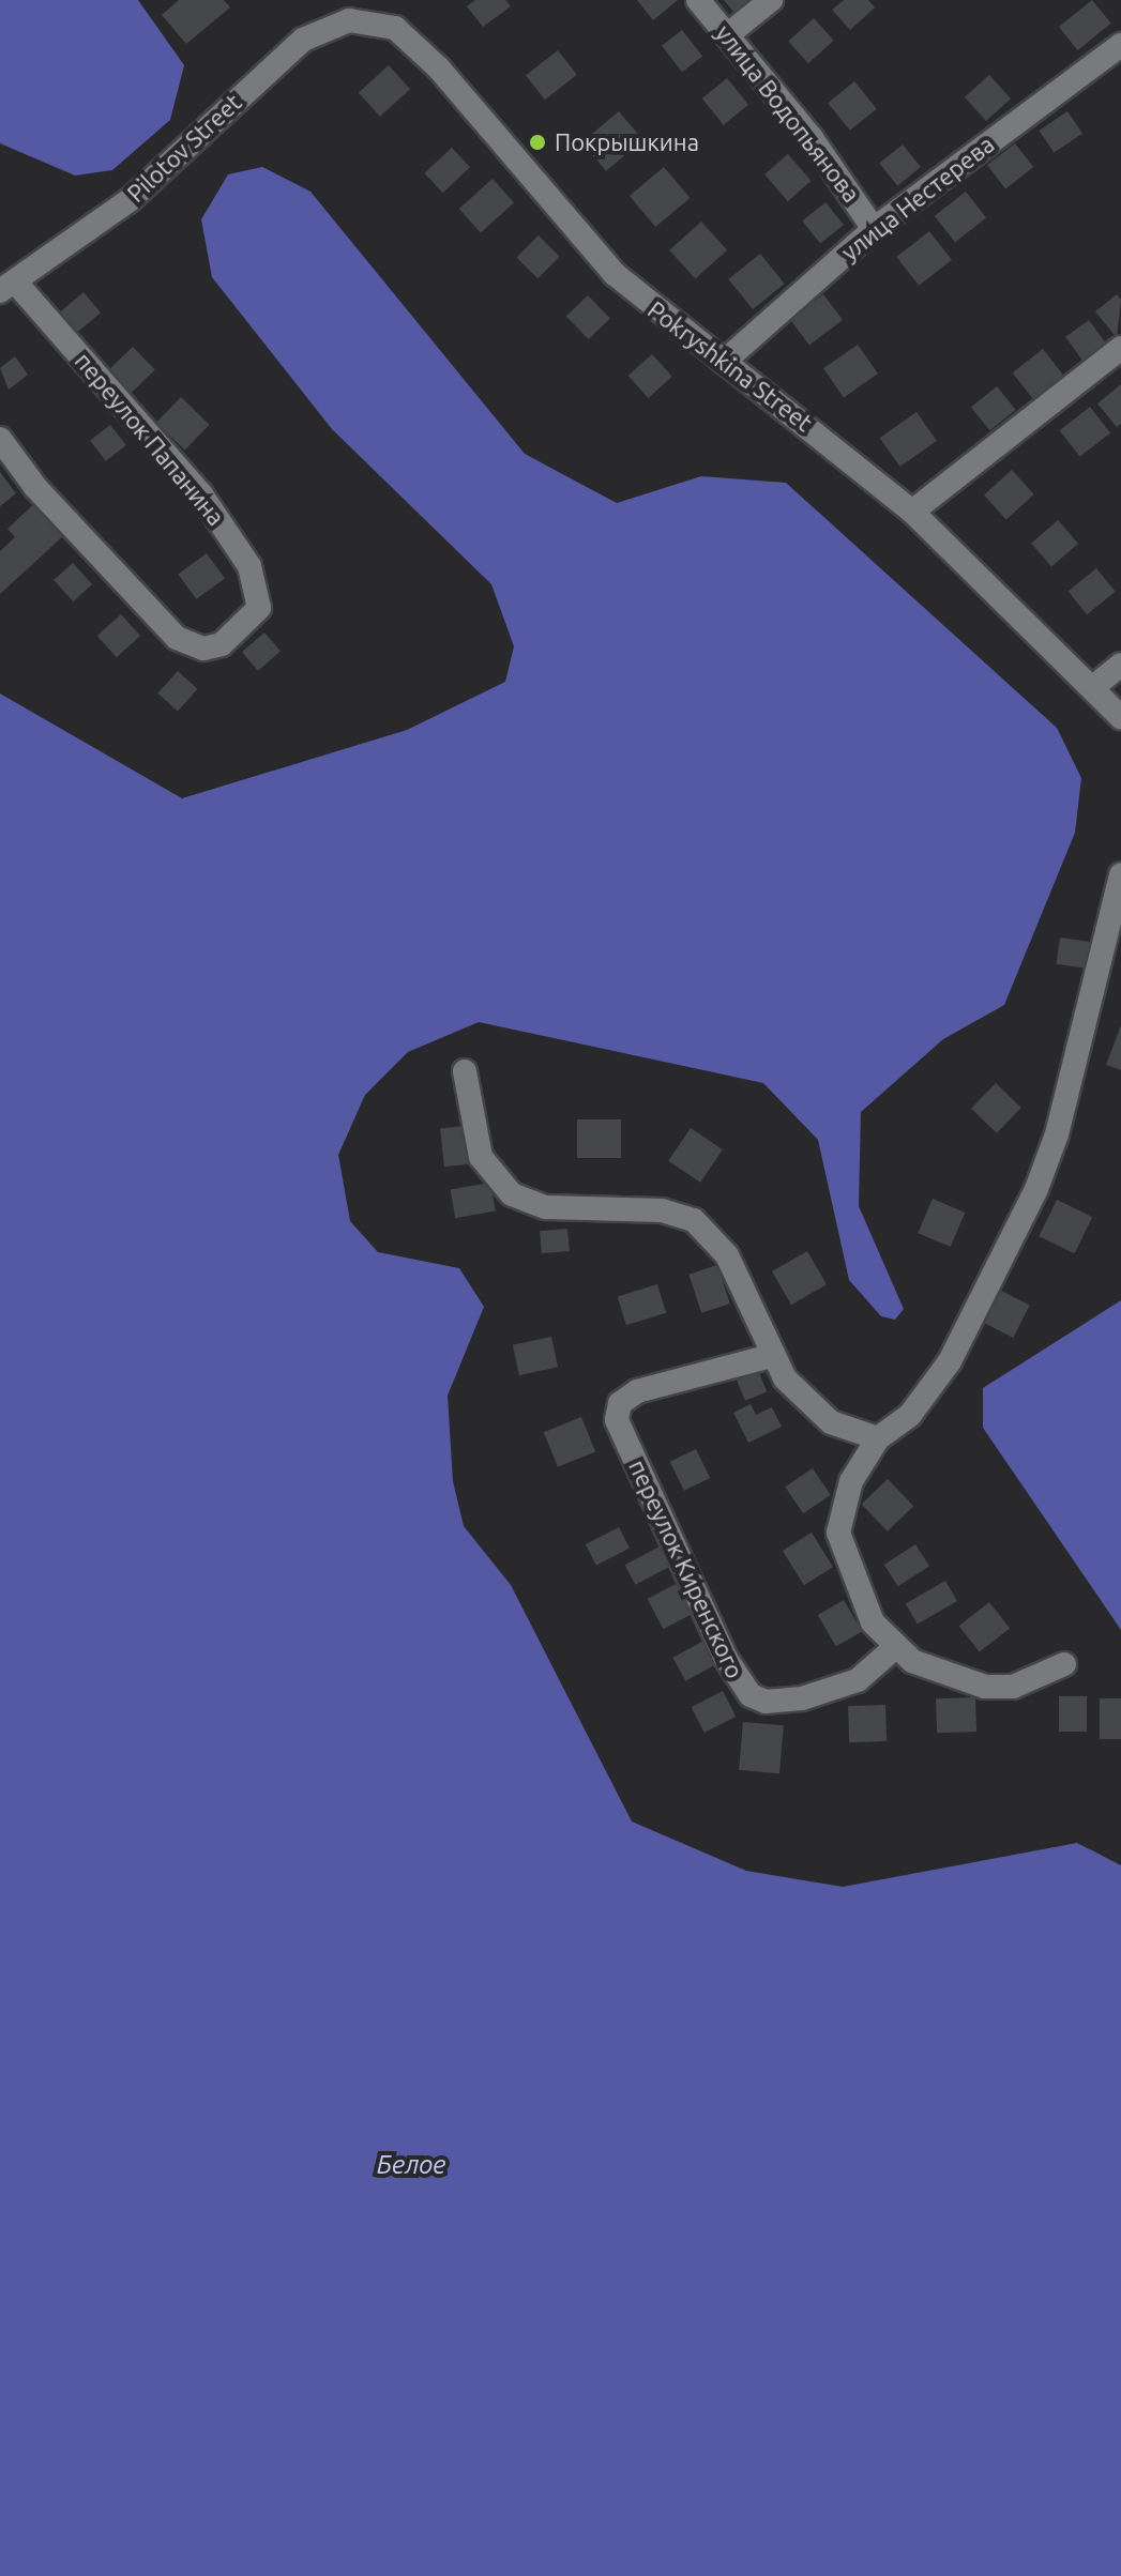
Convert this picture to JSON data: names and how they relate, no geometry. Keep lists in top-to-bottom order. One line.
{"streets":{"street":["улица Водопьянова","Pilotov Street","улица Нестерева","Pokryshkina Street","переулок Папанина","переулок Киренского"]},"crossings":[["улица Водопьянова","улица Нестерева"],["Pilotov Street","Pokryshkina Street"],["Pilotov Street","переулок Папанина"],["улица Нестерева","Pokryshkina Street"]],"water":["Белое"],"places":["Покрышкина"]}
